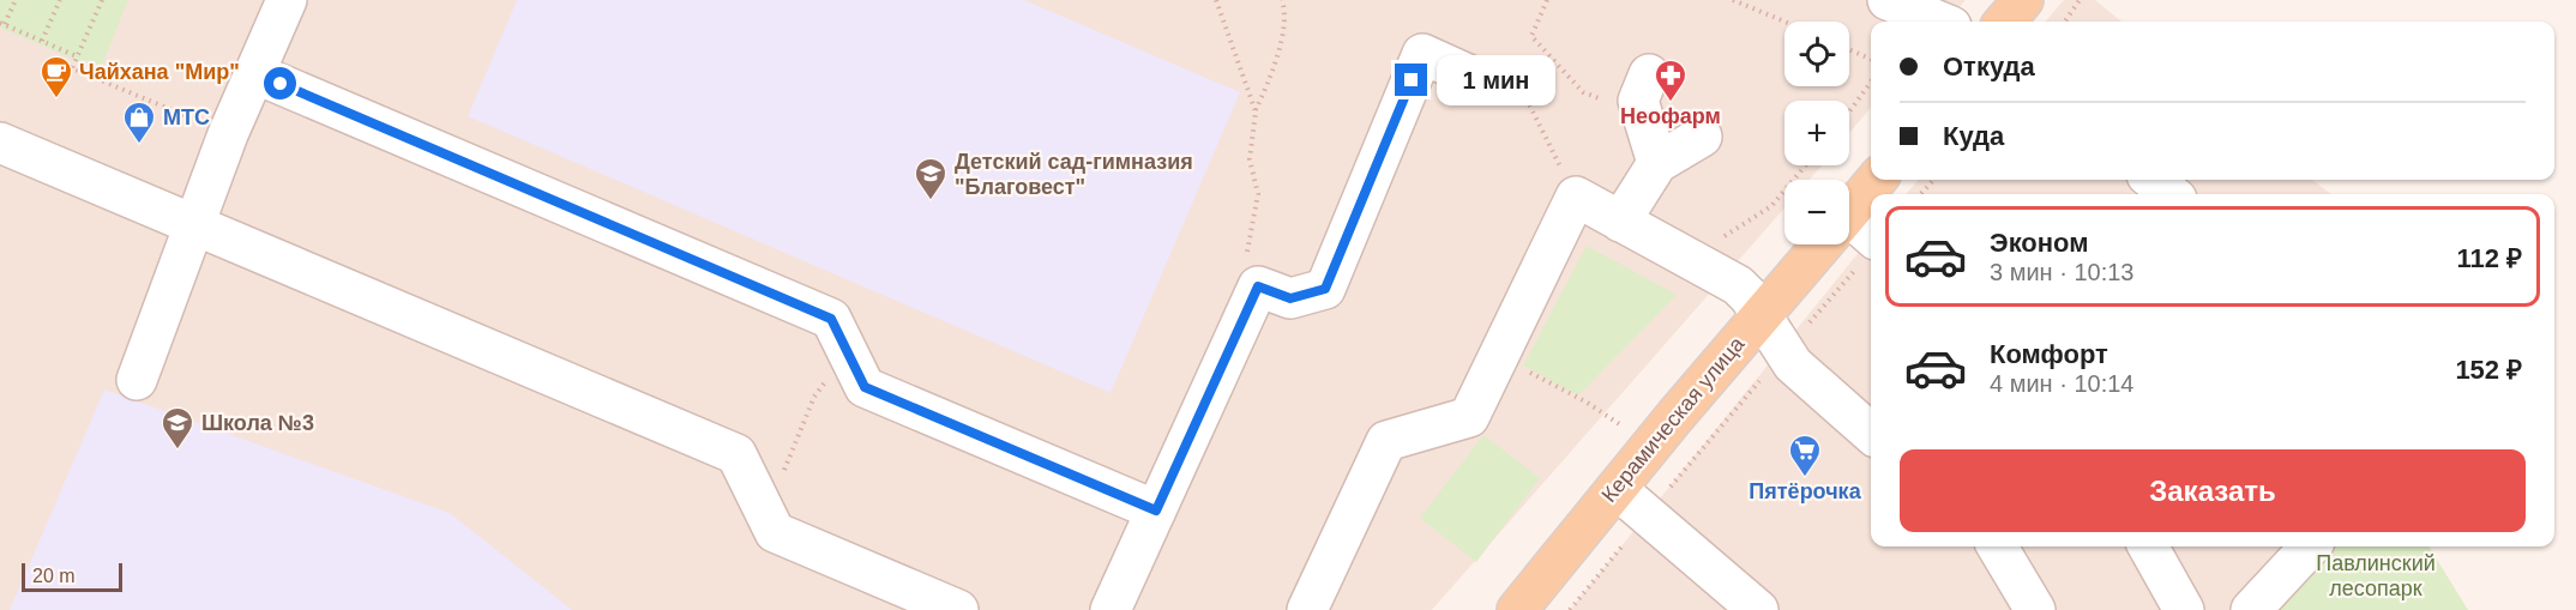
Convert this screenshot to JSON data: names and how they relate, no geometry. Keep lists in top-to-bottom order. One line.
{"streets":{"main road":["Керамическая улица"]},"parks":["Павлинский лесопарк"],"places":{"cafe":["Чайхана \"Мир\""],"pharmacy":["Неофарм"],"shop":["МТС"],"school or university":["Детский сад-гимназия \"Благовест\"","Школа №3"],"supermarket":["Пятёрочка"]},"scale_bar":"20 m","page":{"map_buttons":["+","−"],"banner":["Откуда","Куда"],"bubble":"1 мин","list":[{"name":"Эконом","note":"3 мин · 10:13","value":"112 ₽"},{"name":"Комфорт","note":"4 мин · 10:14","value":"152 ₽"}],"buttons":"Заказать","scale":"20 m"}}
